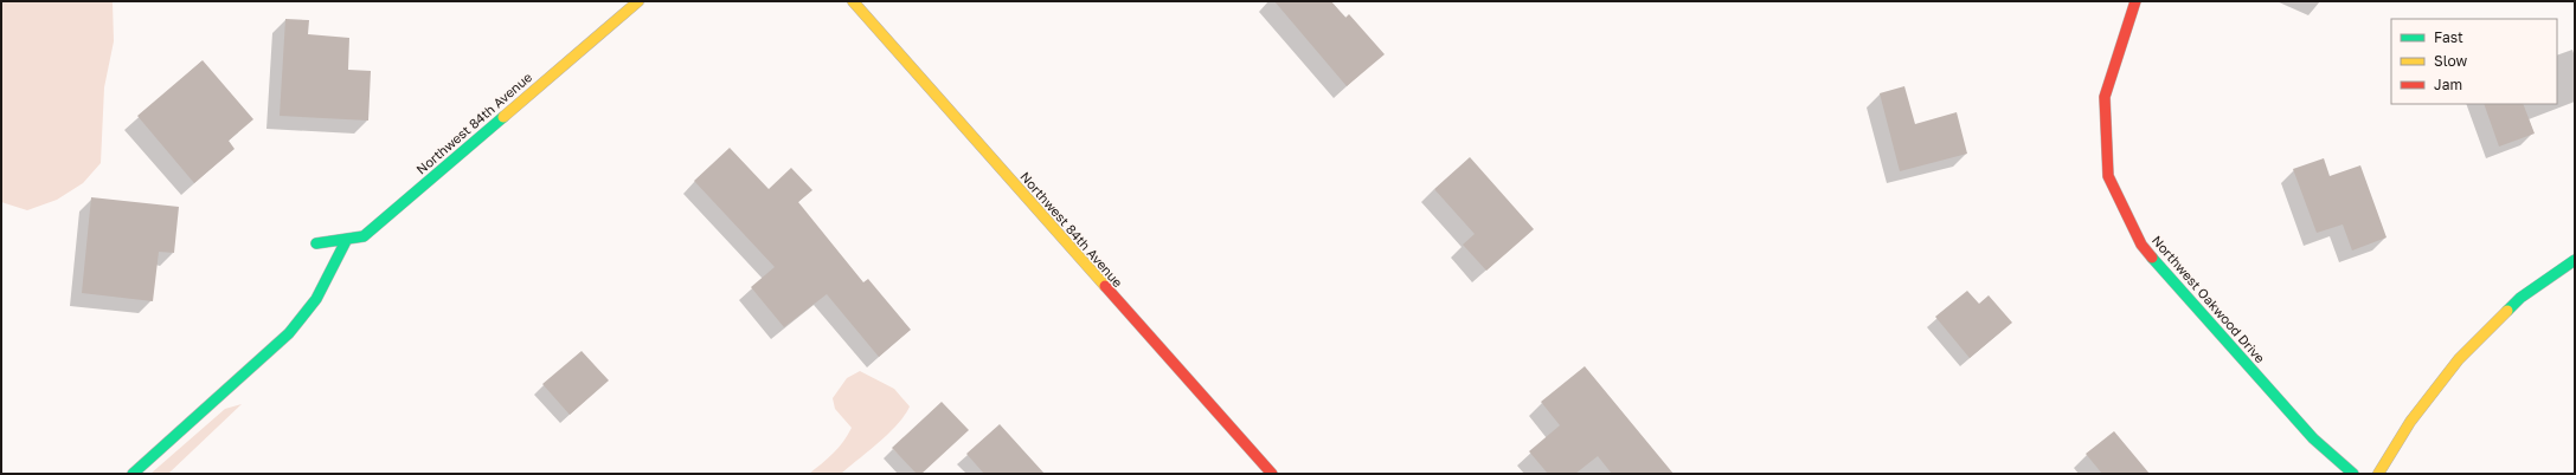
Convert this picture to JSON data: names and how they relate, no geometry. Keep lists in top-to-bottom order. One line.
{"streets":{"street":["Northwest 84th Avenue","Northwest Oakwood Drive"]},"legend":["Fast","Slow","Jam"]}
